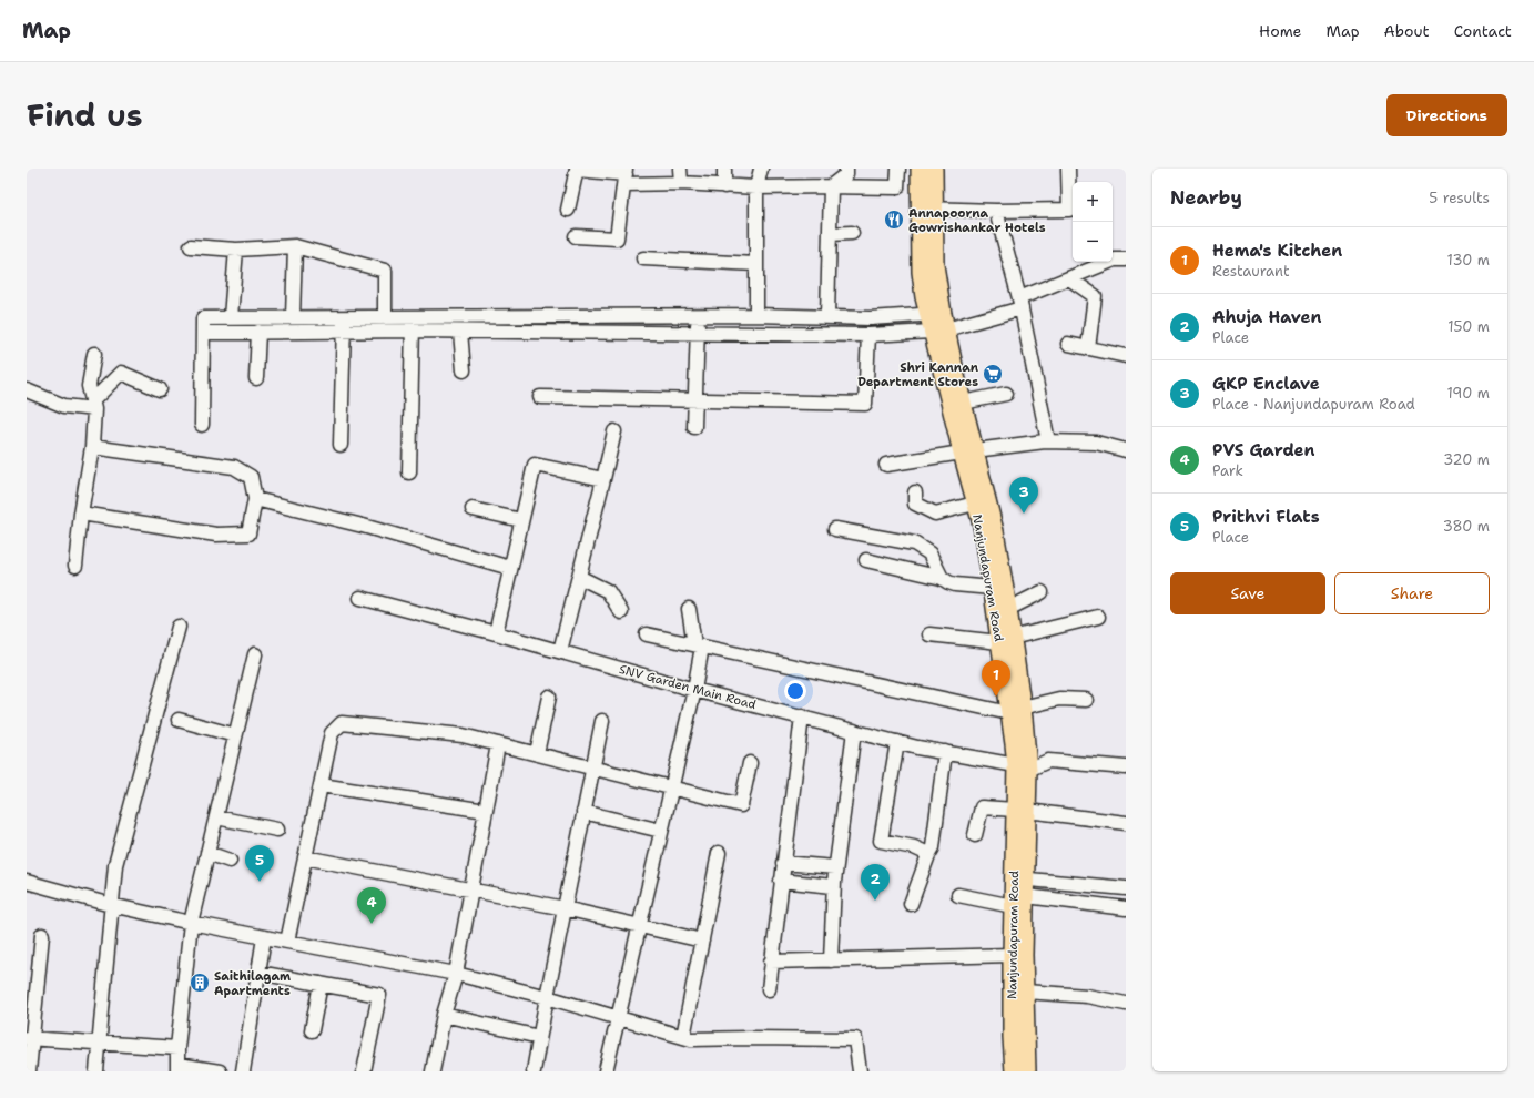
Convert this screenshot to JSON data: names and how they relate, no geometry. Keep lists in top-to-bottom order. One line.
{"streets":{"main road":["Nanjundapuram Road"],"street":["SNV Garden Main Road"]},"crossings":[["Nanjundapuram Road","SNV Garden Main Road"]],"places":{"restaurant":["Annapoorna Gowrishankar Hotels"],"supermarket":["Shri Kannan Department Stores"],"building":["Saithilagam Apartments"]},"page":{"header":"Map","nav":["Home","Map","About","Contact"],"title":"Find us","buttons":["Directions",["Save","Share"]],"heading":["Nearby","5 results"],"map_buttons":["+","−"],"list":[{"mark":"1","name":"Hema's Kitchen","note":"Restaurant","value":"130 m"},{"mark":"2","name":"Ahuja Haven","note":"Place","value":"150 m"},{"mark":"3","name":"GKP Enclave","note":"Place · Nanjundapuram Road","value":"190 m"},{"mark":"4","name":"PVS Garden","note":"Park","value":"320 m"},{"mark":"5","name":"Prithvi Flats","note":"Place","value":"380 m"}],"pins":["3","1","5","2","4"]}}
